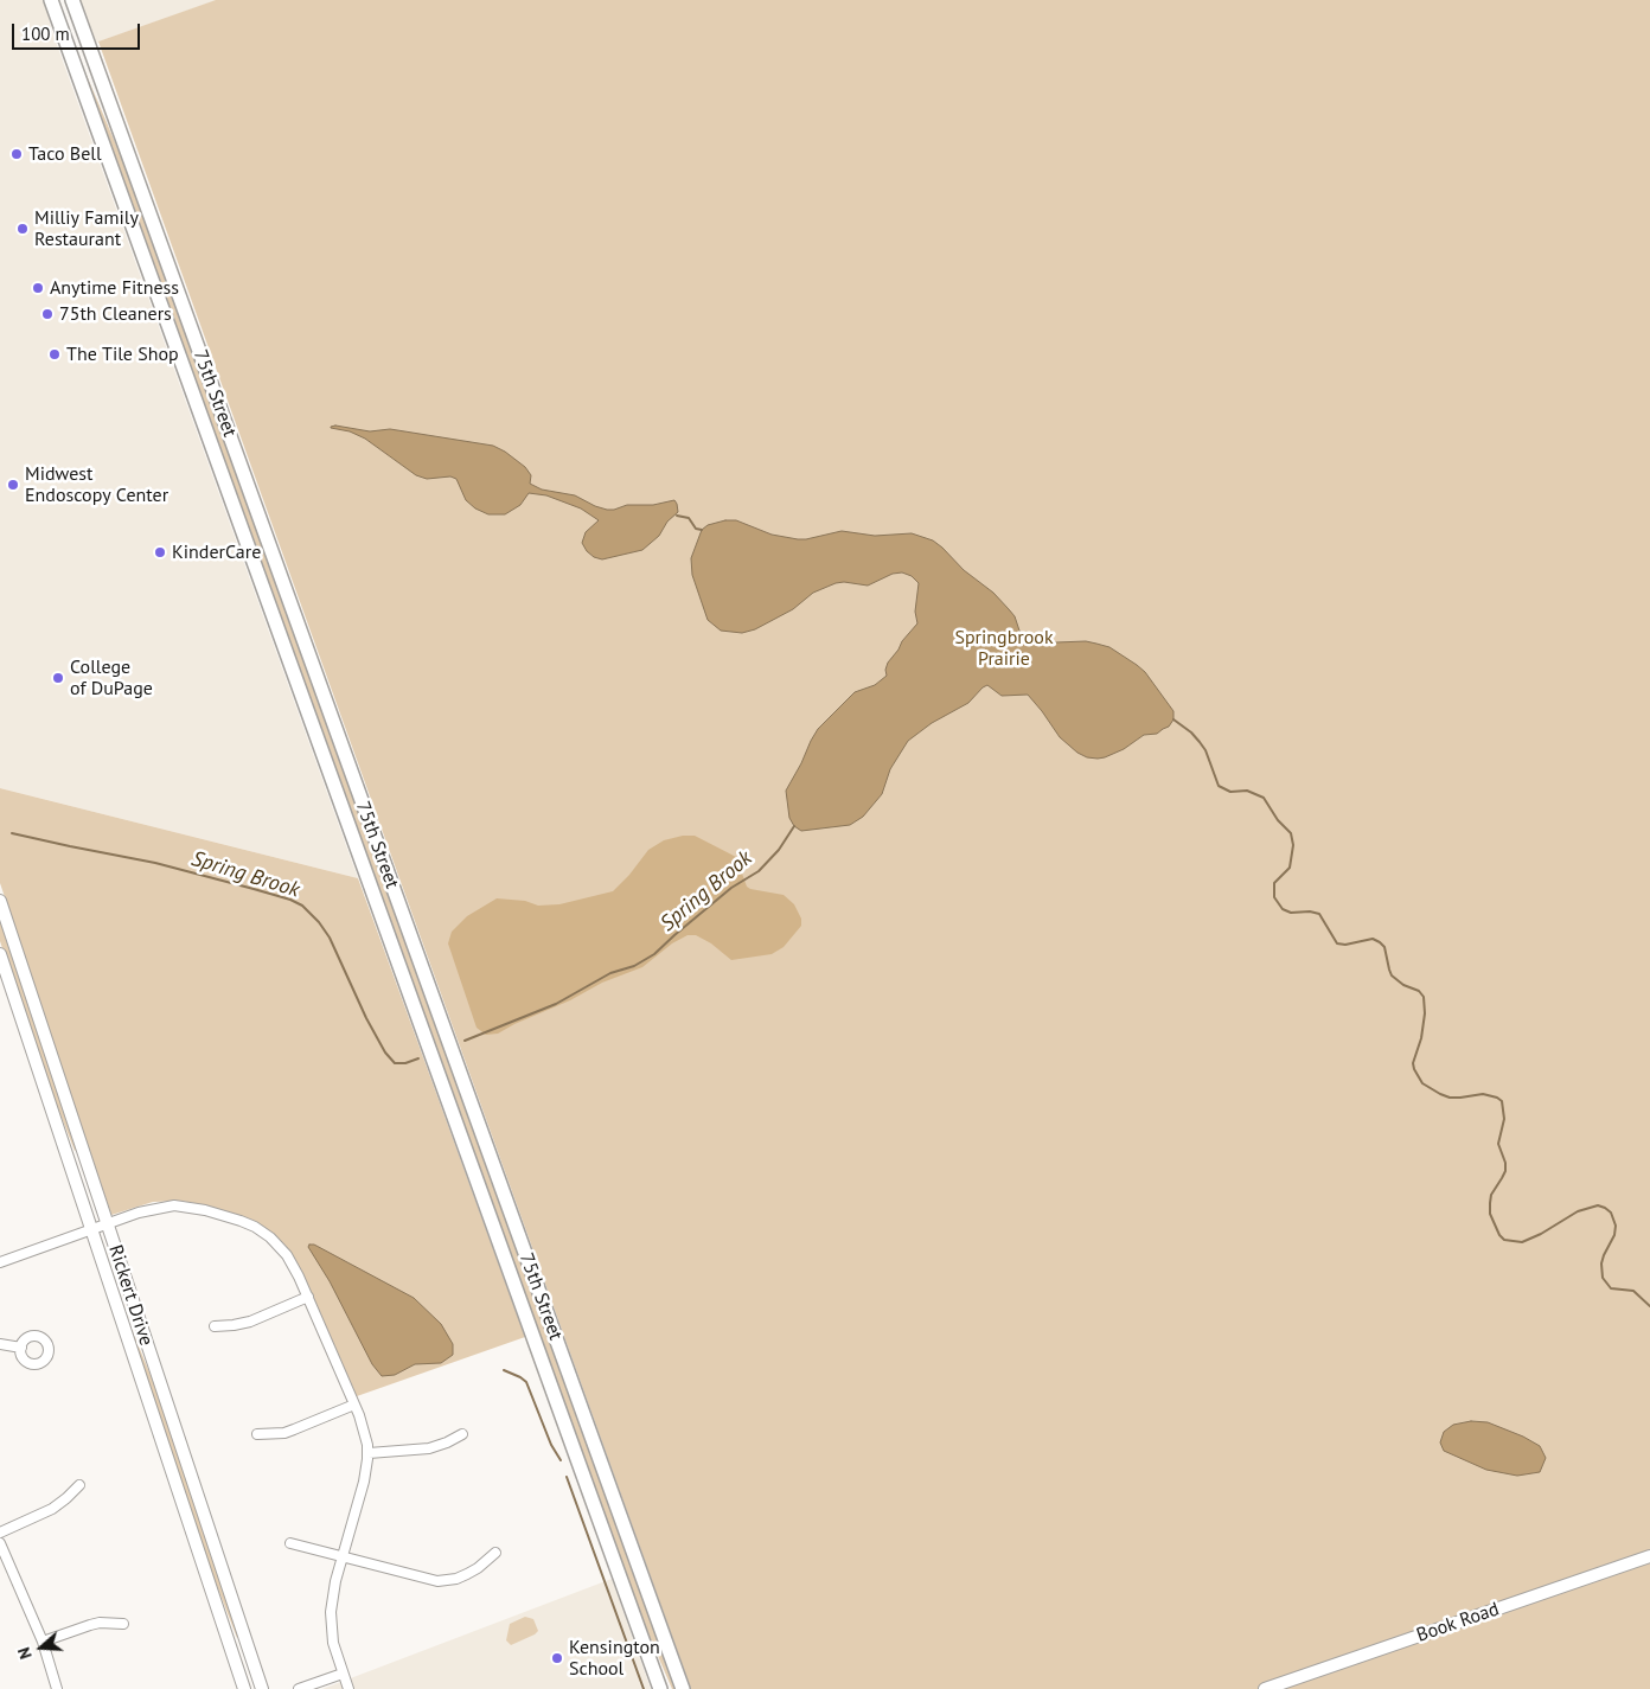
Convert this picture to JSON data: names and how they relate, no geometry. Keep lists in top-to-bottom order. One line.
{"streets":{"main road":["75th Street"],"street":["Rickert Drive","Book Road"]},"water":["Spring Brook"],"parks":["Springbrook Prairie"],"places":["Taco Bell","Milliy Family Restaurant","Anytime Fitness","75th Cleaners","The Tile Shop","Midwest Endoscopy Center","KinderCare","College of DuPage","Kensington School"],"scale_bar":"100 m","north":"left"}
